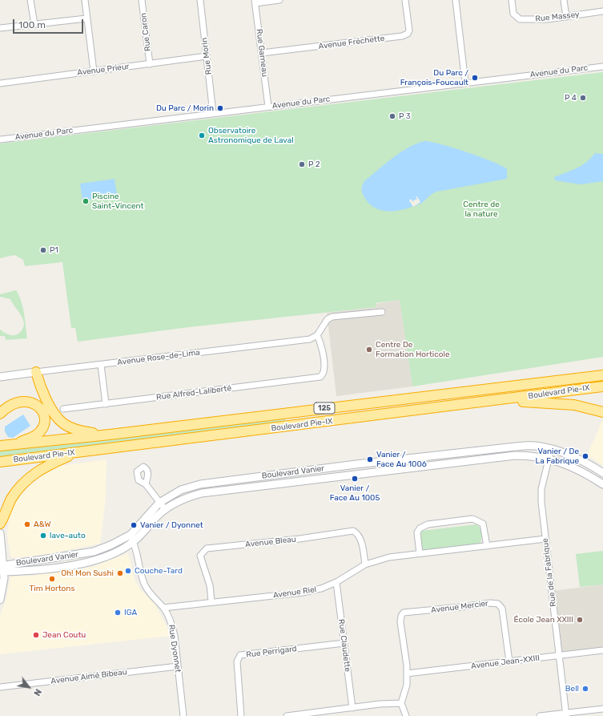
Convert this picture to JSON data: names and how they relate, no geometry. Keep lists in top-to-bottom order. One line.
{"streets":{"highway":["Boulevard Pie-IX","125"],"street":["Rue Massey","Rue Caron","Avenue Fréchette","Rue Garneau","Rue Morin","Avenue Prieur","Avenue du Parc","Avenue Rose-de-Lima","Rue Alfred-Laliberté","Boulevard Vanier","Avenue Bleau","Rue de la Fabrique","Avenue Riel","Avenue Mercier","Rue Claudette","Rue Dyonnet","Rue Perrigard","Avenue Jean-XXIII","Avenue Aimé Bibeau"]},"crossings":[["Rue Caron","Avenue Prieur"],["Avenue Fréchette","Rue Garneau"],["Rue Garneau","Avenue du Parc"],["Rue Morin","Avenue Prieur"],["Rue Morin","Avenue du Parc"],["Avenue Rose-de-Lima","Rue Alfred-Laliberté"],["Boulevard Vanier","Rue de la Fabrique"],["Boulevard Vanier","Rue Dyonnet"],["Avenue Bleau","Avenue Riel"],["Rue de la Fabrique","Avenue Riel"],["Rue de la Fabrique","Avenue Jean-XXIII"],["Avenue Riel","Rue Claudette"],["Avenue Riel","Rue Dyonnet"],["Avenue Mercier","Avenue Jean-XXIII"],["Rue Claudette","Rue Perrigard"],["Rue Dyonnet","Avenue Aimé Bibeau"]],"parks":["Centre de la nature"],"places":["Du Parc / François-Foucault","P 4","Du Parc / Morin","P 3","Observatoire Astronomique de Laval","P 2","Piscine Saint-Vincent","P1","Centre De Formation Horticole","Vanier / De La Fabrique","Vanier / Face Au 1006","Vanier / Face Au 1005","A&W","Vanier / Dyonnet","lave-auto","Couche-Tard","Oh! Mon Sushi","Tim Hortons","IGA","École Jean XXIII","Jean Coutu","Bell"],"scale_bar":"100 m","north":"bottom right"}
